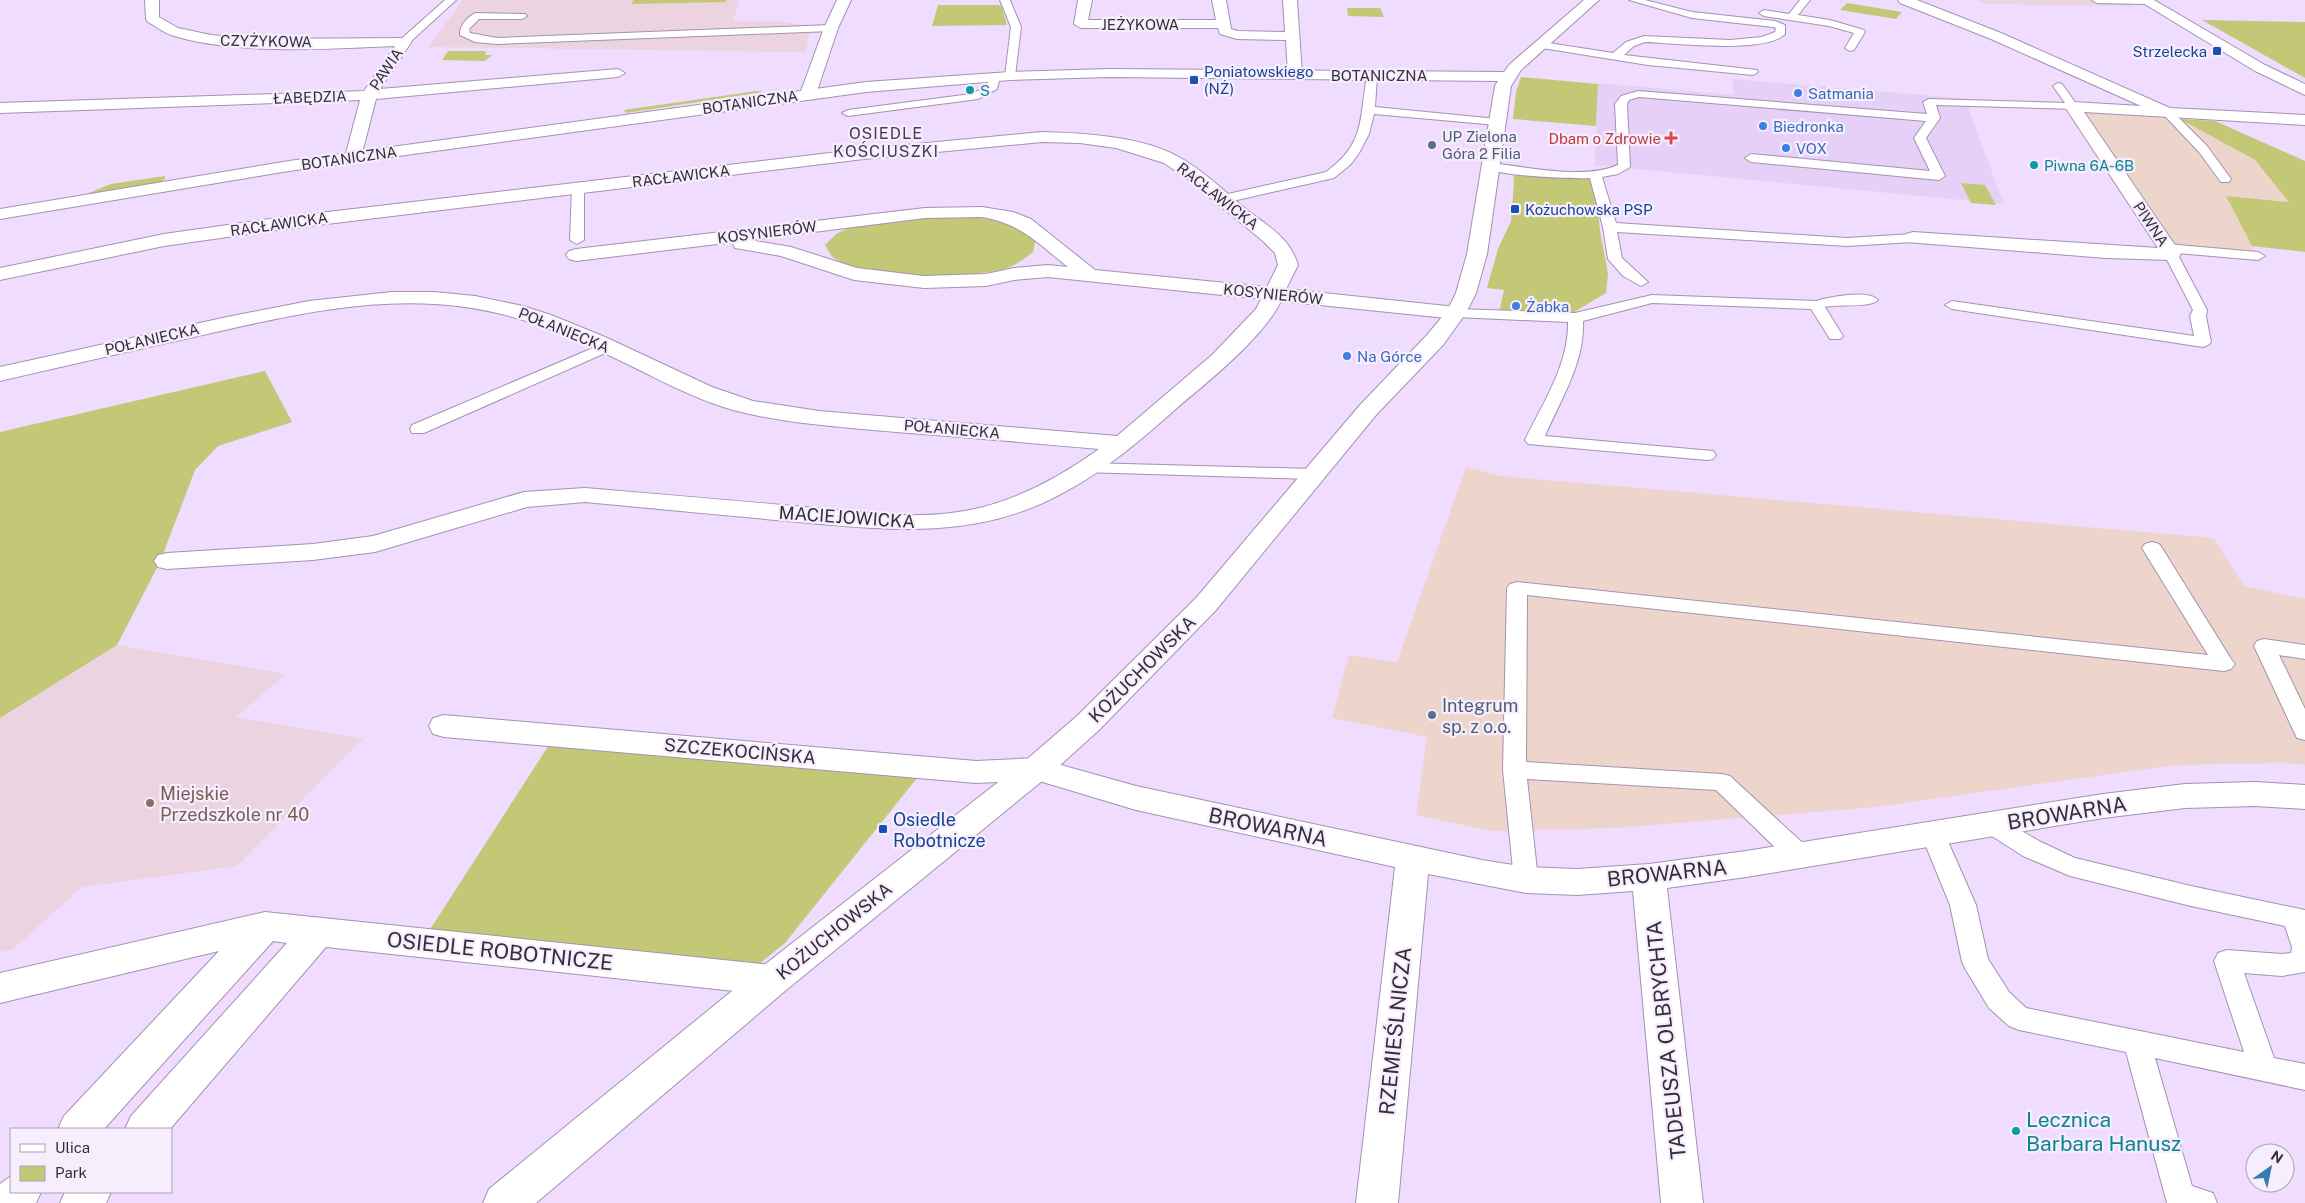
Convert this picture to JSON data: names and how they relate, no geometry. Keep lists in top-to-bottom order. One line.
{"streets":{"street":["JEŻYKOWA","CZYŻYKOWA","PAWIA","BOTANICZNA","ŁABĘDZIA","RACŁAWICKA","PIWNA","KOSYNIERÓW","POŁANIECKA","MACIEJOWICKA","KOŻUCHOWSKA","SZCZEKOCIŃSKA","BROWARNA","OSIEDLE ROBOTNICZE","RZEMIEŚLNICZA","TADEUSZA OLBRYCHTA"]},"crossings":[["CZYŻYKOWA","PAWIA"],["PAWIA","BOTANICZNA"],["PAWIA","ŁABĘDZIA"],["BOTANICZNA","KOŻUCHOWSKA"],["RACŁAWICKA","KOSYNIERÓW"],["RACŁAWICKA","MACIEJOWICKA"],["KOSYNIERÓW","MACIEJOWICKA"],["KOSYNIERÓW","KOŻUCHOWSKA"],["POŁANIECKA","MACIEJOWICKA"],["KOŻUCHOWSKA","SZCZEKOCIŃSKA"],["KOŻUCHOWSKA","BROWARNA"],["KOŻUCHOWSKA","OSIEDLE ROBOTNICZE"],["SZCZEKOCIŃSKA","BROWARNA"],["BROWARNA","RZEMIEŚLNICZA"],["BROWARNA","TADEUSZA OLBRYCHTA"]],"districts":["OSIEDLE KOŚCIUSZKI"],"places":{"transit":["Strzelecka","Poniatowskiego (NŻ)","Kożuchowska PSP","Osiedle Robotnicze"],"other":["S","Satmania","Biedronka","UP Zielona Góra 2 Filia","VOX","Piwna 6A-6B","Żabka","Na Górce","Integrum sp. z o.o.","Miejskie Przedszkole nr 40","Lecznica Barbara Hanusz"],"health":["Dbam o Zdrowie"]},"legend":["Ulica","Park"],"north":"top right"}
